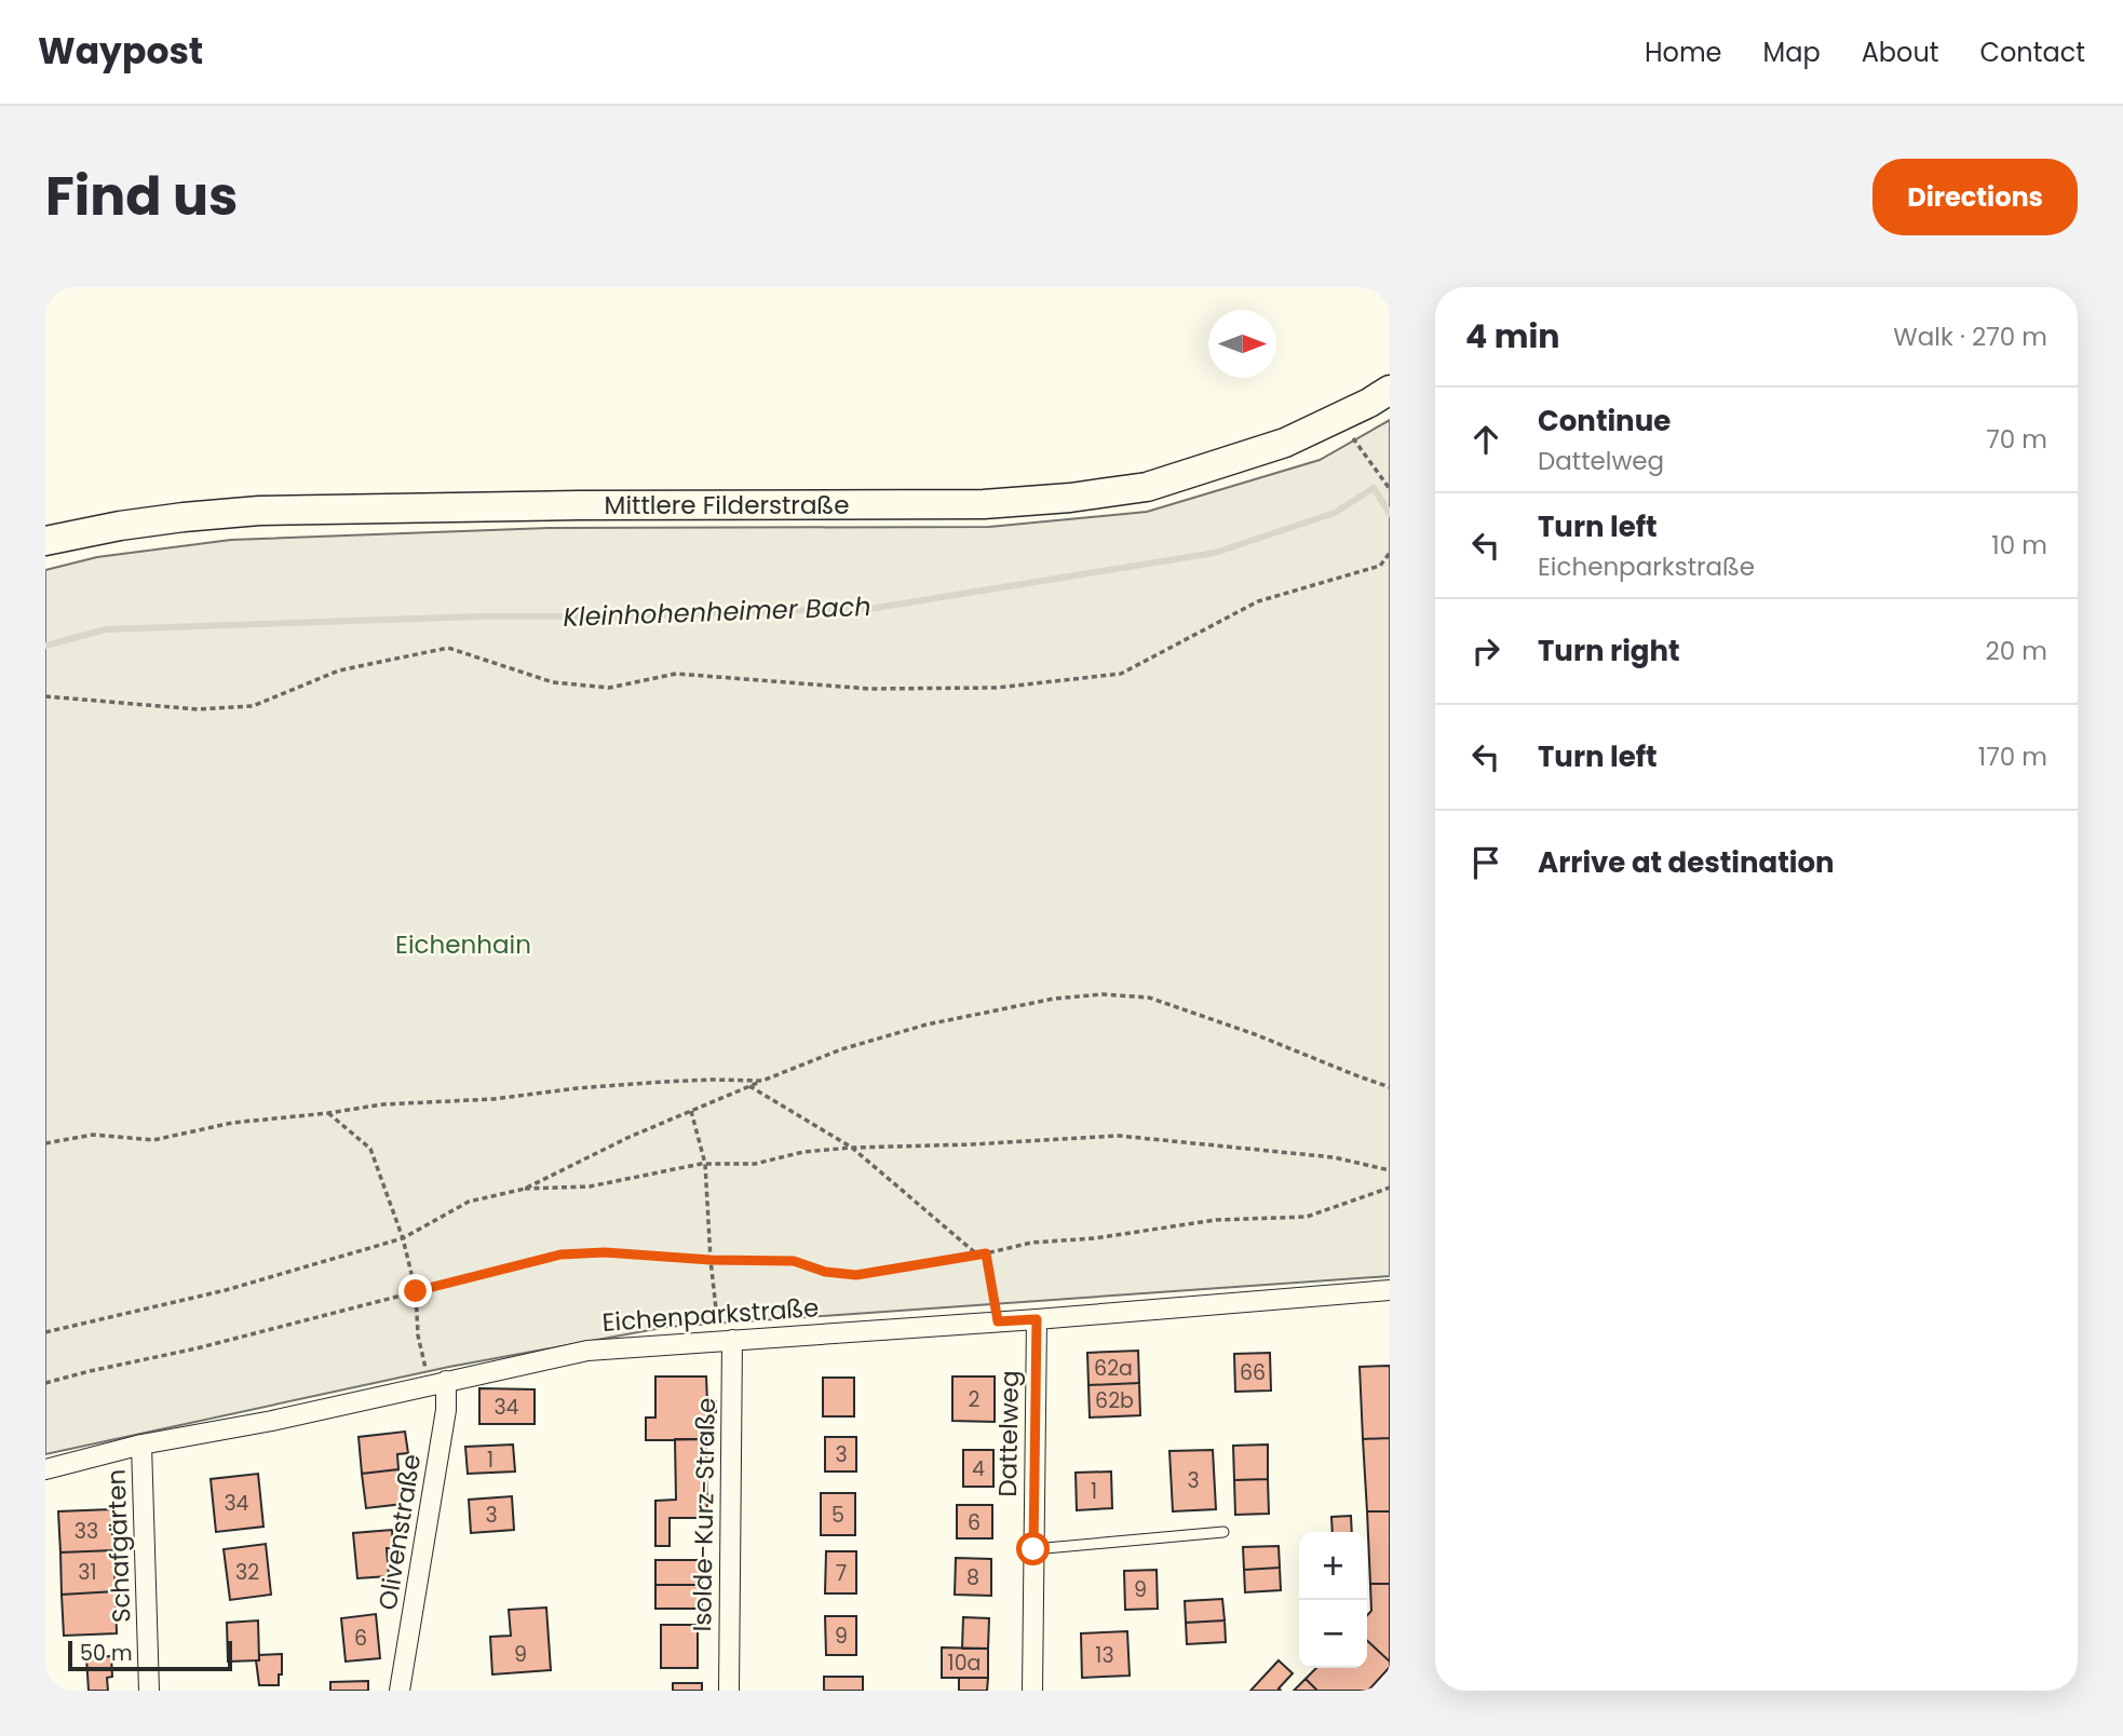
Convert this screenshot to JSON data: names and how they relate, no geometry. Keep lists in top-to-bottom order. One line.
{"streets":{"main road":["Mittlere Filderstraße"],"street":["Eichenparkstraße","Dattelweg","Isolde-Kurz-Straße","Olivenstraße","Schafgärten"]},"crossings":[["Eichenparkstraße","Dattelweg"],["Eichenparkstraße","Isolde-Kurz-Straße"],["Eichenparkstraße","Olivenstraße"],["Eichenparkstraße","Schafgärten"]],"water":["Kleinhohenheimer Bach"],"parks":["Eichenhain"],"house_numbers":["62a","66","2","62b","34","3","1","4","3","1","34","3","5","6","33","31","32","7","8","9","9","6","9","13","10a"],"scale_bar":"50 m","north":"right","page":{"header":"Waypost","nav":["Home","Map","About","Contact"],"title":"Find us","buttons":"Directions","heading":["4 min","Walk · 270 m"],"list":[["Continue","Dattelweg","70 m"],["Turn left","Eichenparkstraße","10 m"],["Turn right","20 m"],["Turn left","170 m"],"Arrive at destination"],"map_buttons":["+","−"],"scale":"50 m"}}
